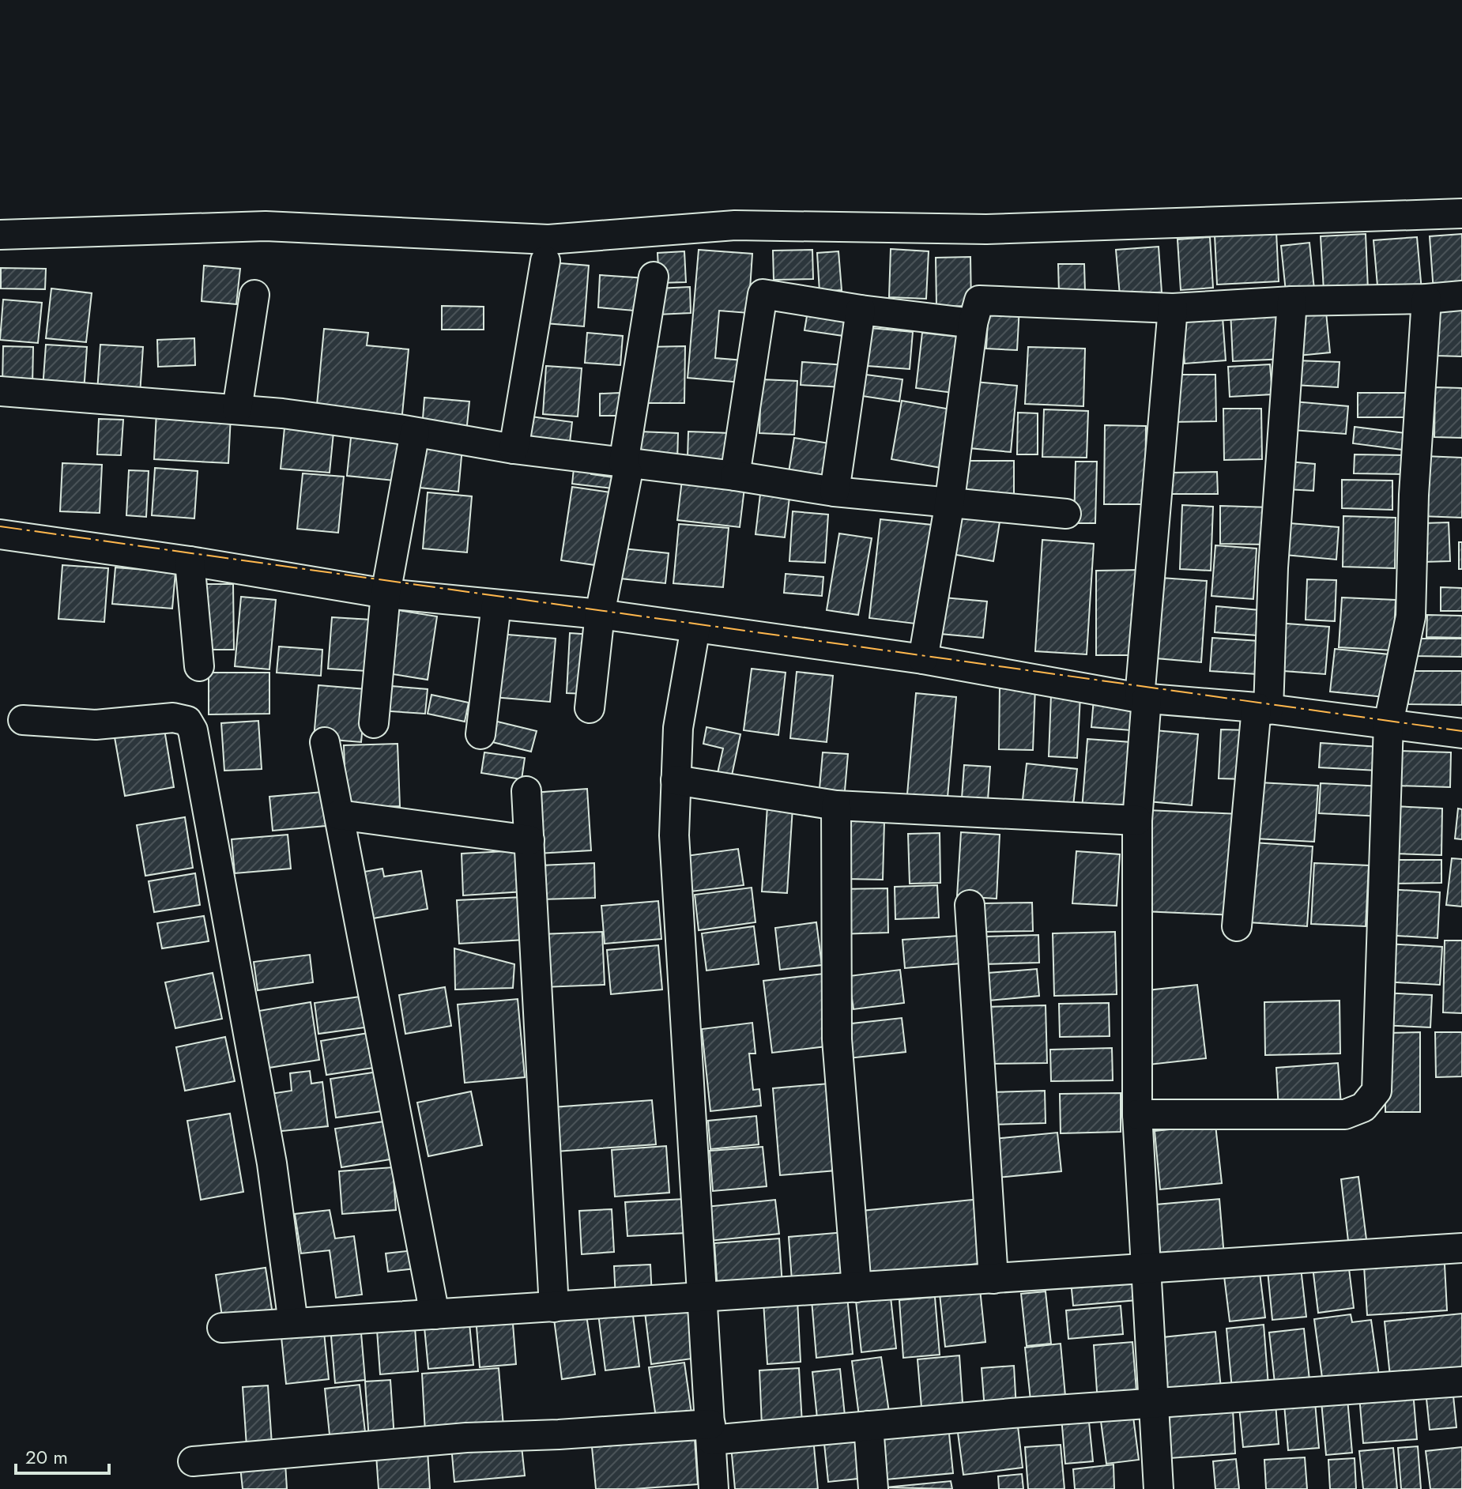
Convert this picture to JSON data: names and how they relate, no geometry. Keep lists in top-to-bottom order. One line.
{"scale_bar":"20 m"}
